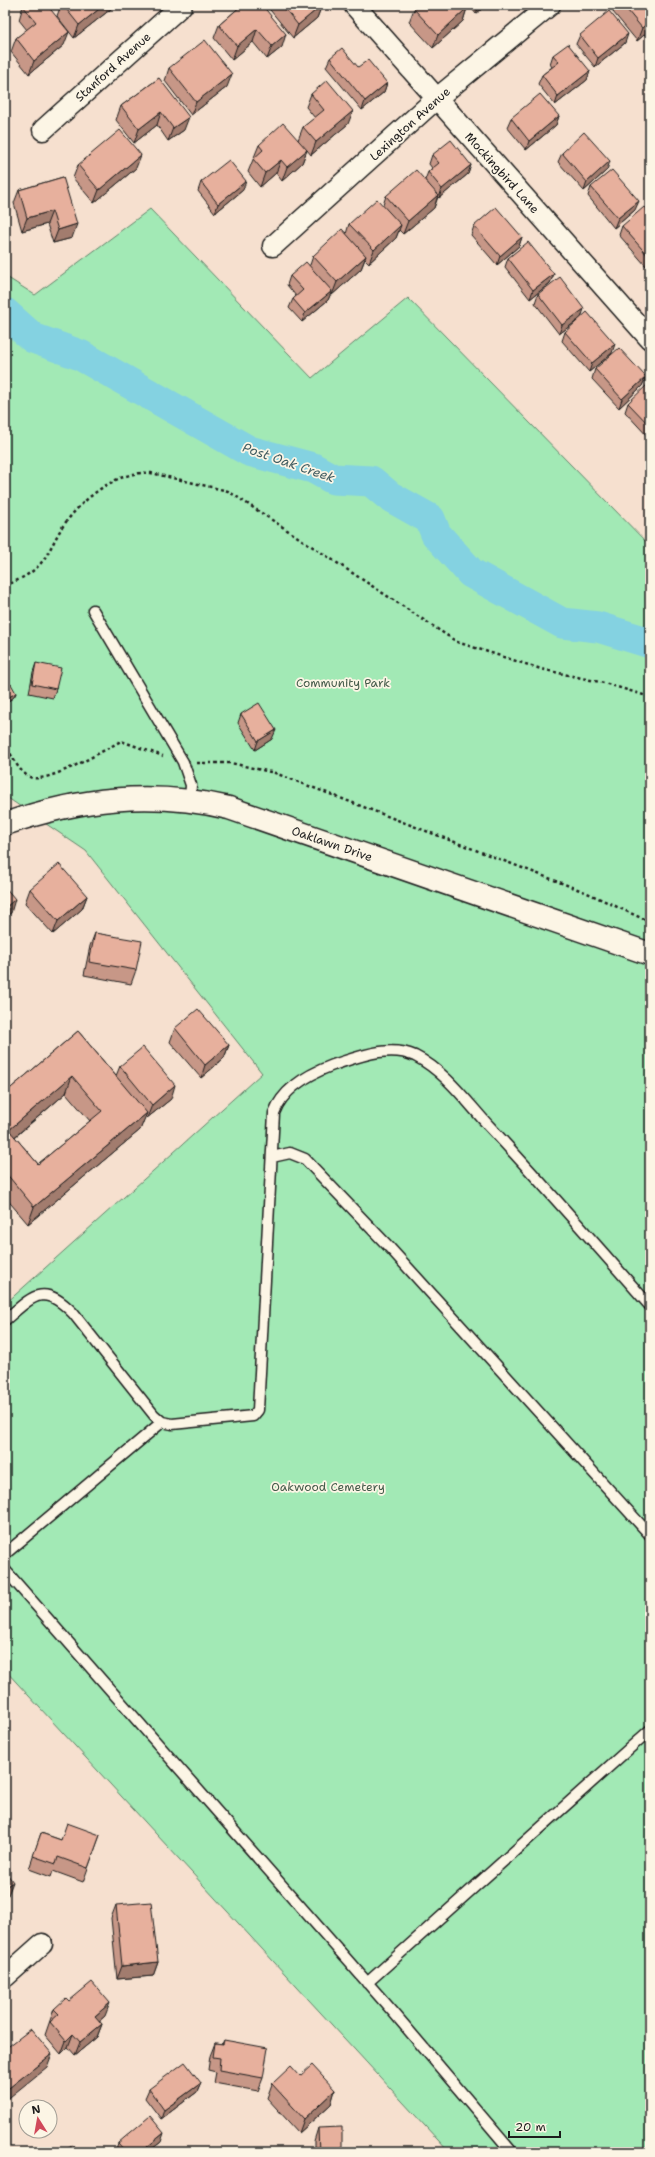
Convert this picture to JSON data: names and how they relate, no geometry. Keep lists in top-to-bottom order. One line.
{"streets":{"street":["Stanford Avenue","Lexington Avenue","Mockingbird Lane","Oaklawn Drive"]},"crossings":[["Lexington Avenue","Mockingbird Lane"]],"water":["Post Oak Creek"],"parks":["Community Park","Oakwood Cemetery"],"scale_bar":"20 m","north":"top"}
